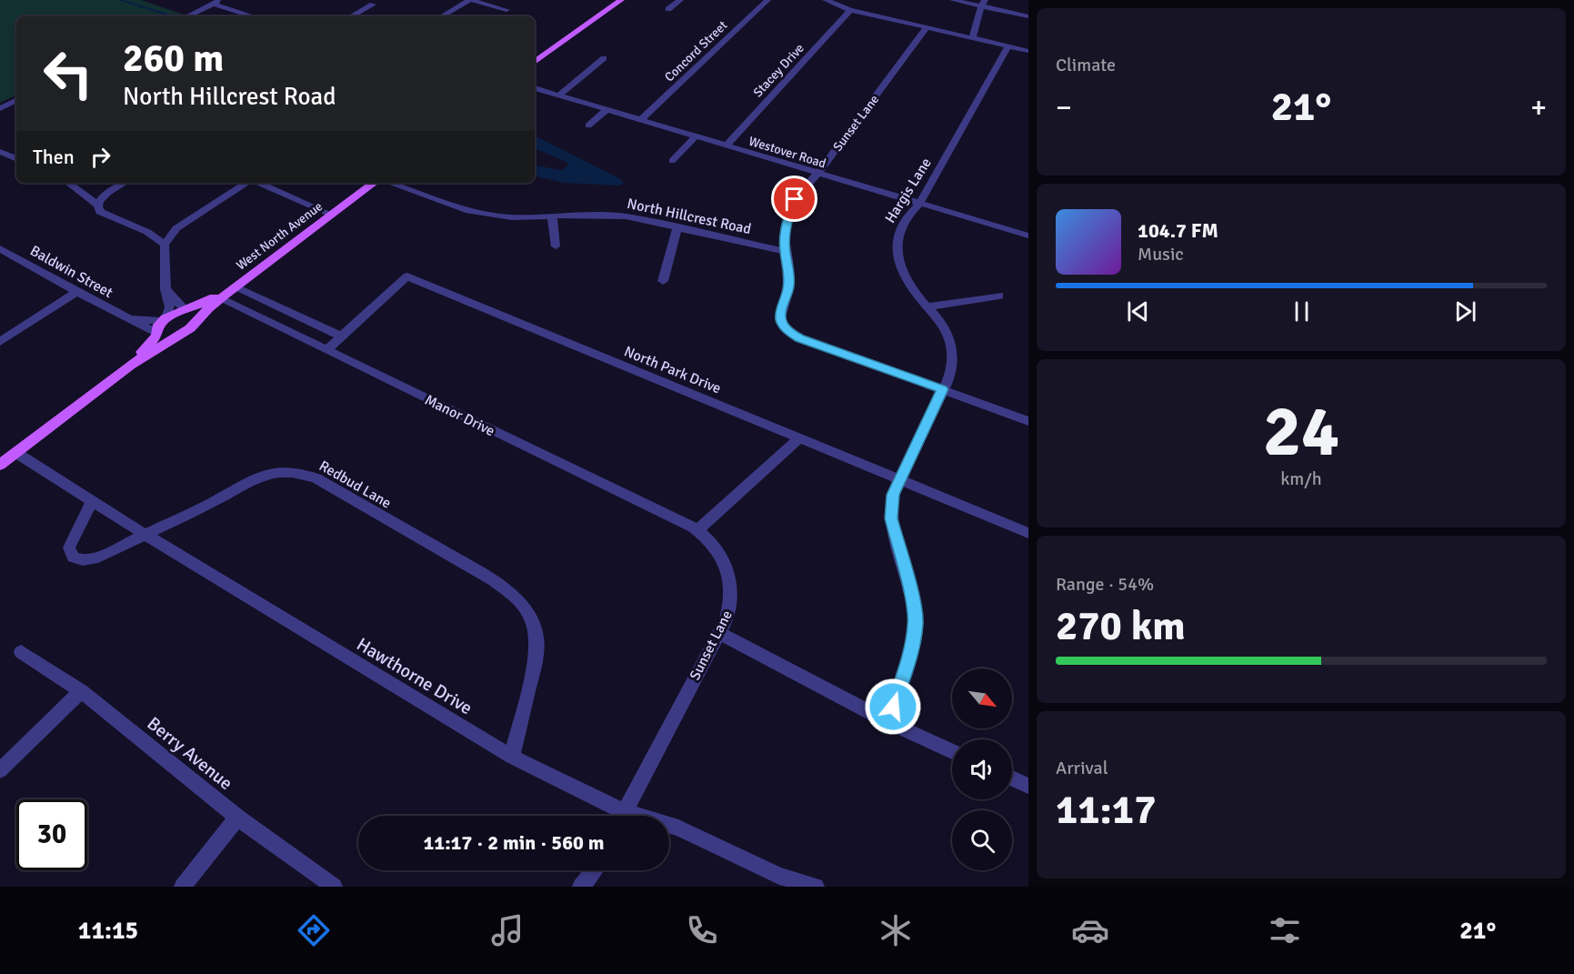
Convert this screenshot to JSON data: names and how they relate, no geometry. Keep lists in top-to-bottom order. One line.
{"streets":{"main road":["West North Avenue"],"street":["Concord Street","Stacey Drive","Sunset Lane","Westover Road","Hargis Lane","North Hillcrest Road","Baldwin Street","North Park Drive","Manor Drive","Redbud Lane","Hawthorne Drive","Berry Avenue"]},"crossings":[["Concord Street","Westover Road"],["Stacey Drive","Westover Road"],["Sunset Lane","Westover Road"],["Sunset Lane","North Hillcrest Road"],["Sunset Lane","Manor Drive"],["Westover Road","Hargis Lane"],["Hargis Lane","North Park Drive"],["West North Avenue","Baldwin Street"],["West North Avenue","Manor Drive"],["West North Avenue","Hawthorne Drive"],["North Park Drive","Manor Drive"],["Redbud Lane","Hawthorne Drive"]],"north":"bottom right","page":{"tile":["Climate",["24","km/h"],["Range · 54%","270 km"],["Arrival","11:17"]],"turn":["260 m","North Hillcrest Road"],"heat":["−","21°","+"],"then":"Then","song":["104.7 FM","Music"],"limit":"30","trip":"11:17 · 2 min · 560 m","tabs":["11:15","21°"]}}
